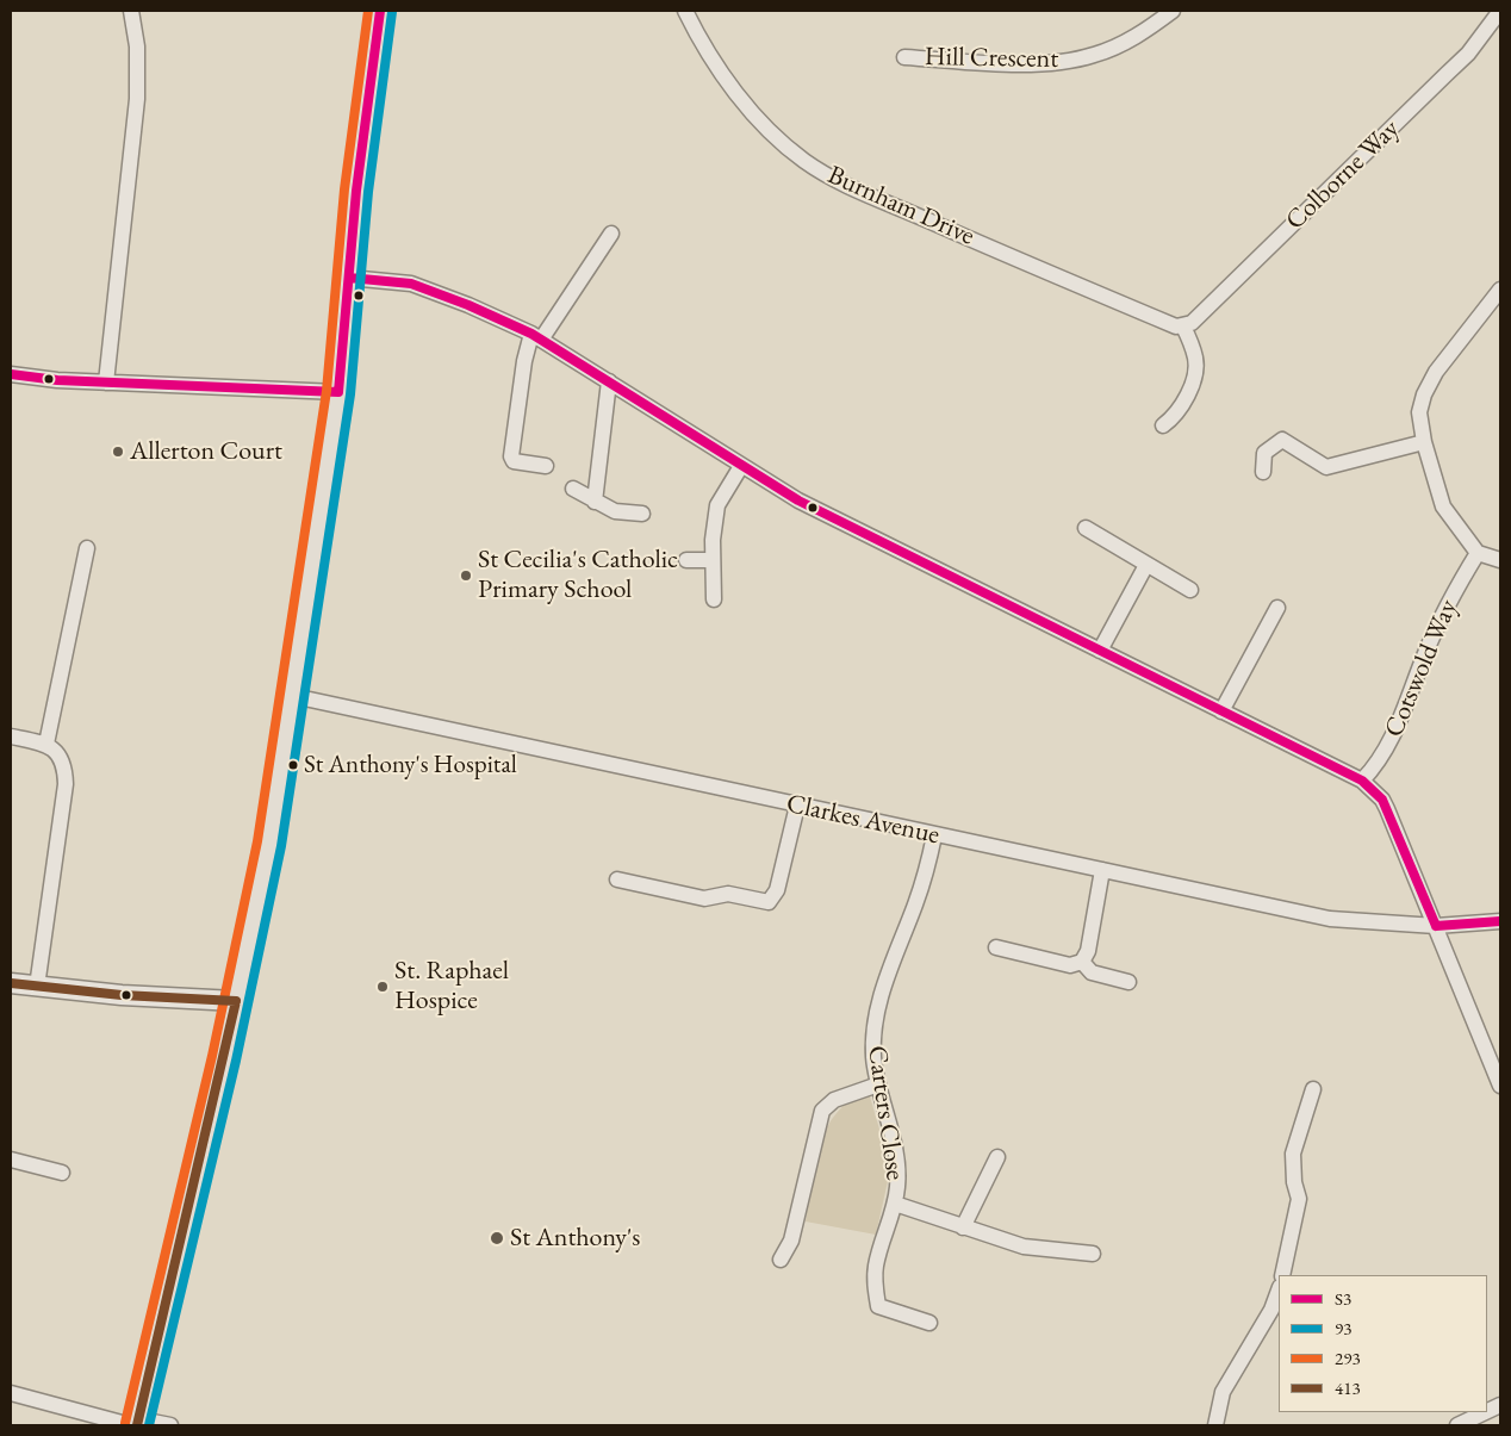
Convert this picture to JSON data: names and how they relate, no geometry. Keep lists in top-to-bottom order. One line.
{"streets":{"street":["Hill Crescent","Colborne Way","Burnham Drive","Cotswold Way","Clarkes Avenue","Carters Close"]},"crossings":[["Colborne Way","Burnham Drive"],["Clarkes Avenue","Carters Close"]],"places":["Allerton Court","St Cecilia's Catholic Primary School","St Anthony's Hospital","St. Raphael Hospice","St Anthony's"],"lines":["transit line S3","transit line 293","transit line 93","transit line 413"],"legend":["S3","93","293","413"]}
